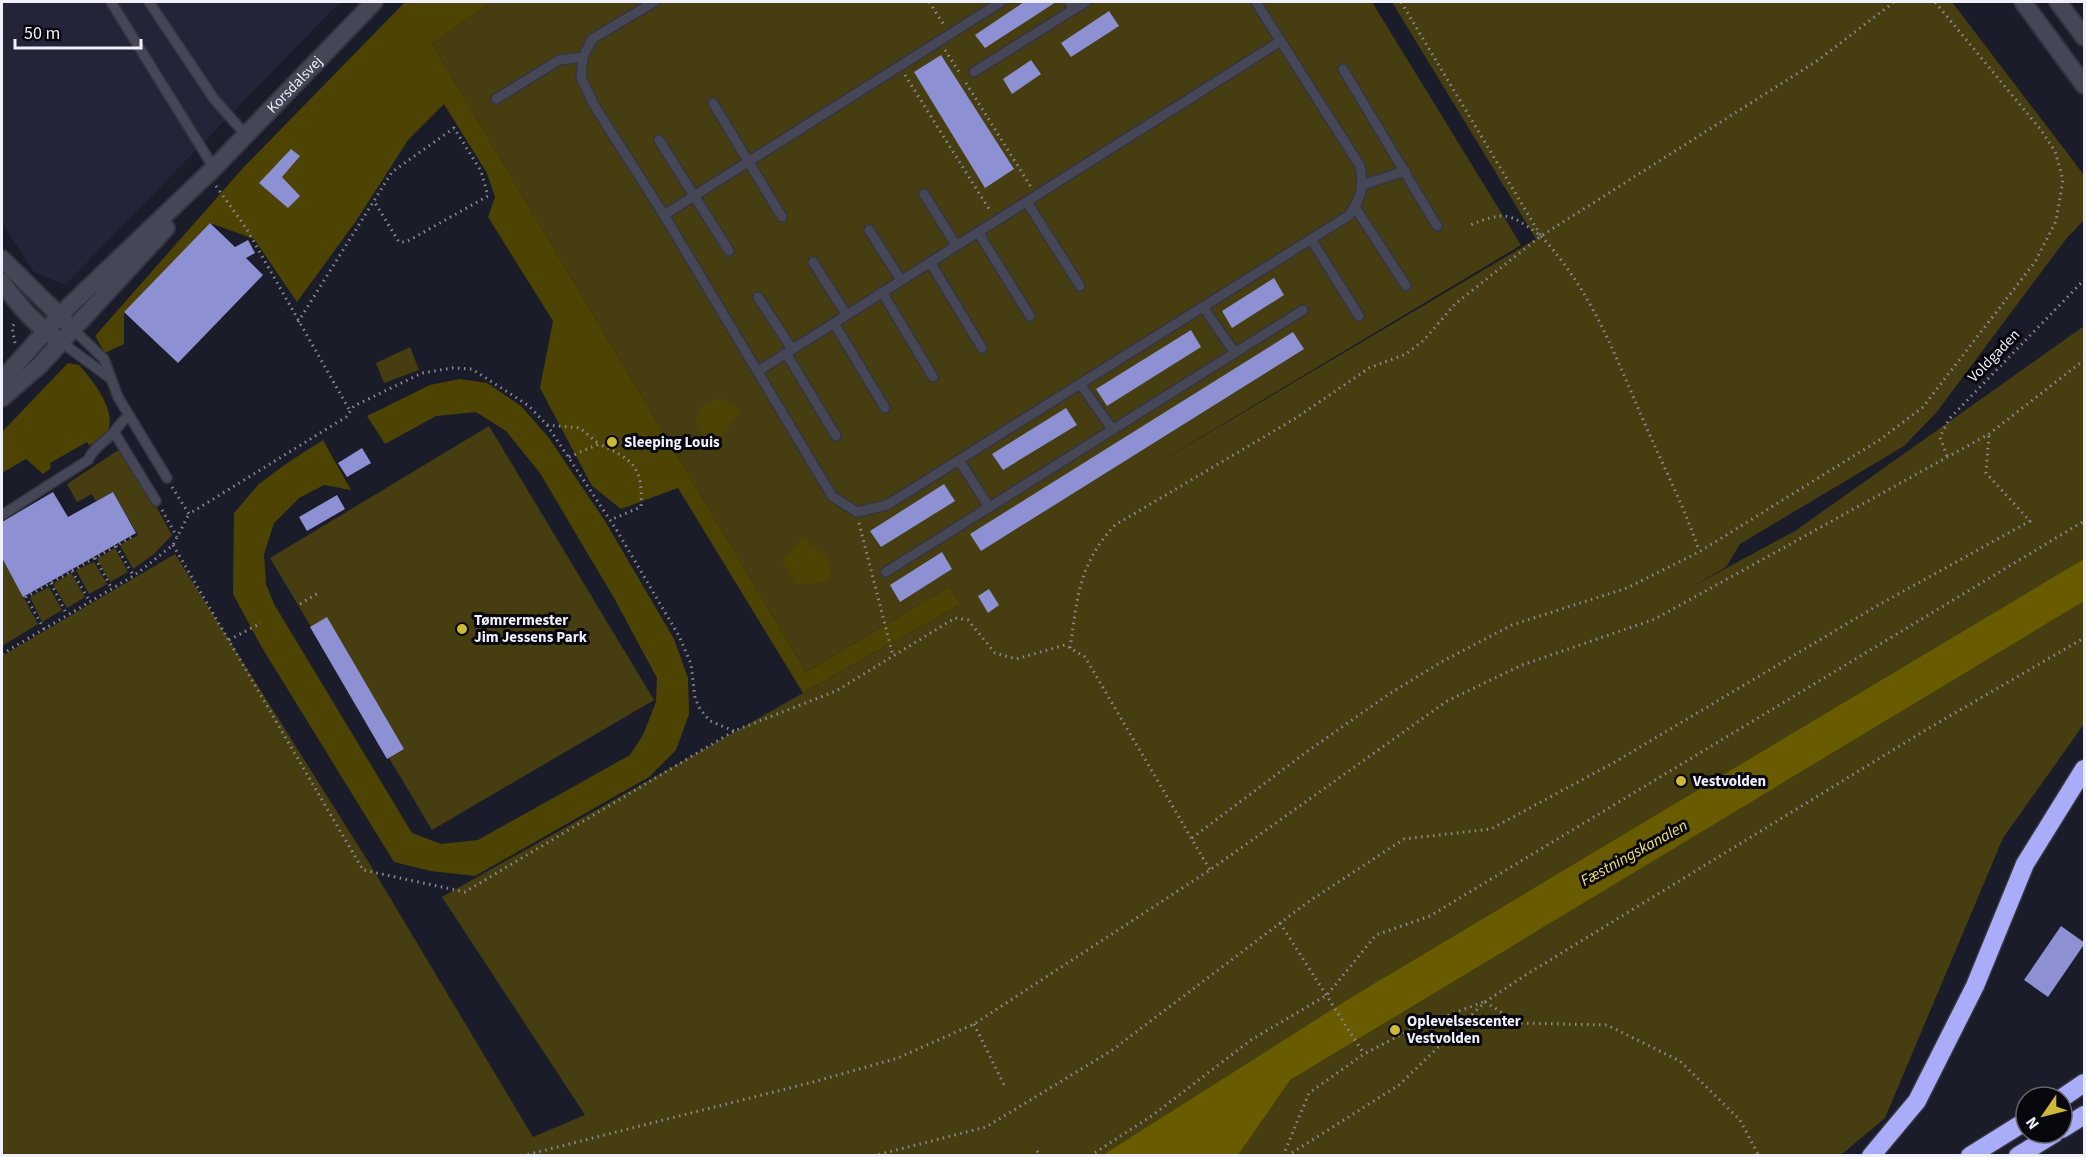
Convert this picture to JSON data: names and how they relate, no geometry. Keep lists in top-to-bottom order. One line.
{"streets":{"street":["Korsdalsvej"],"path":["Voldgaden"]},"water":["Fæstningskanalen"],"places":["Sleeping Louis","Tømrermester Jim Jessens Park","Vestvolden","Oplevelsescenter Vestvolden"],"scale_bar":"50 m","north":"bottom left"}
